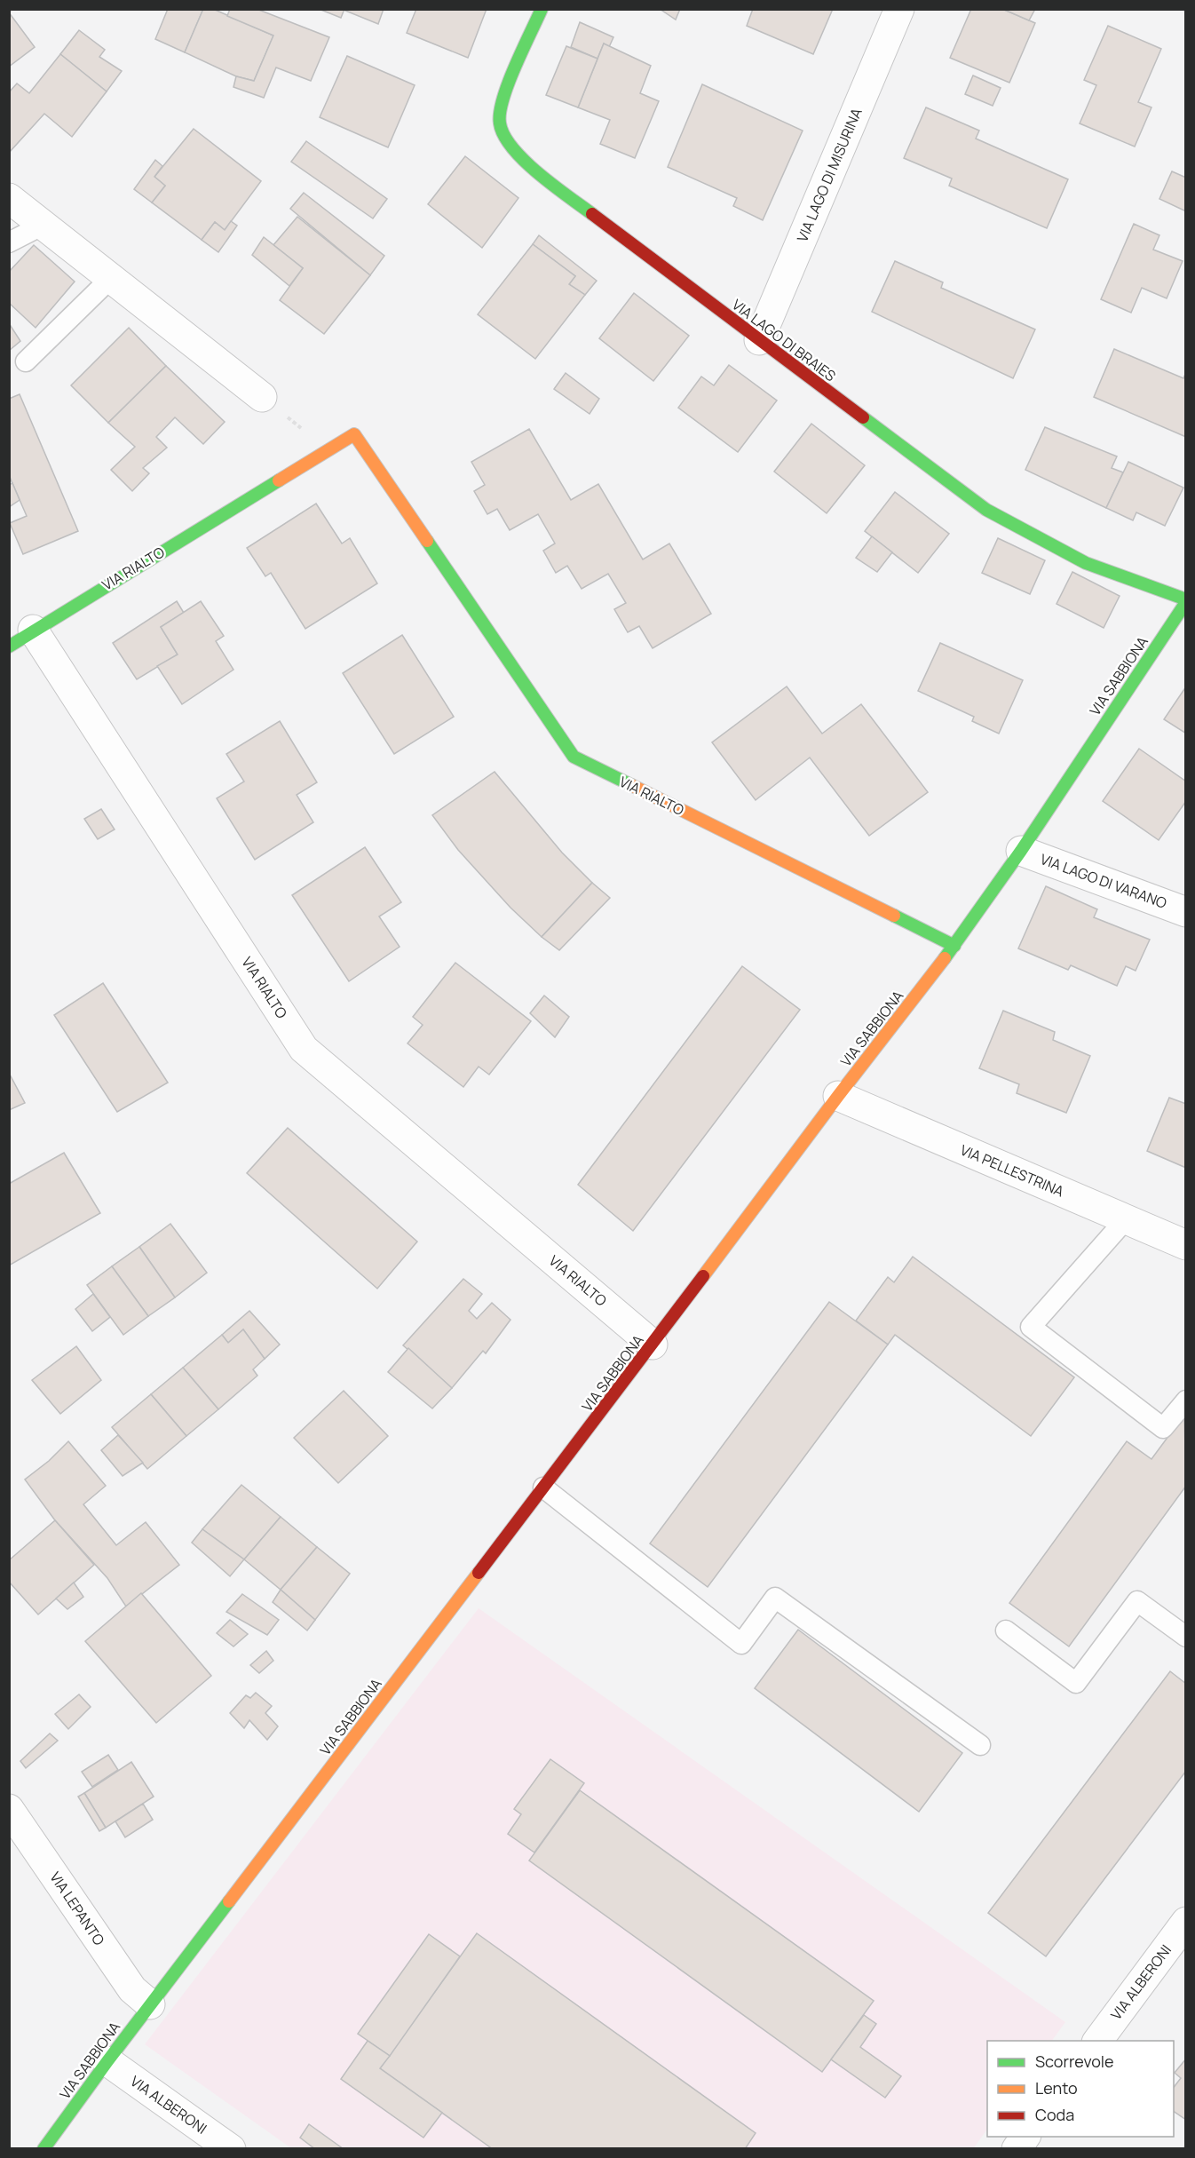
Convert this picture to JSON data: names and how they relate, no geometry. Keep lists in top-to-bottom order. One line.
{"streets":{"street":["VIA LAGO DI MISURINA","VIA LAGO DI BRAIES","VIA RIALTO","VIA SABBIONA","VIA LAGO DI VARANO","VIA PELLESTRINA","VIA LEPANTO","VIA ALBERONI"]},"crossings":[["VIA LAGO DI MISURINA","VIA LAGO DI BRAIES"],["VIA LAGO DI BRAIES","VIA SABBIONA"],["VIA RIALTO","VIA SABBIONA"],["VIA SABBIONA","VIA LAGO DI VARANO"],["VIA SABBIONA","VIA PELLESTRINA"],["VIA SABBIONA","VIA LEPANTO"],["VIA SABBIONA","VIA ALBERONI"]],"legend":["Scorrevole","Lento","Coda"]}
